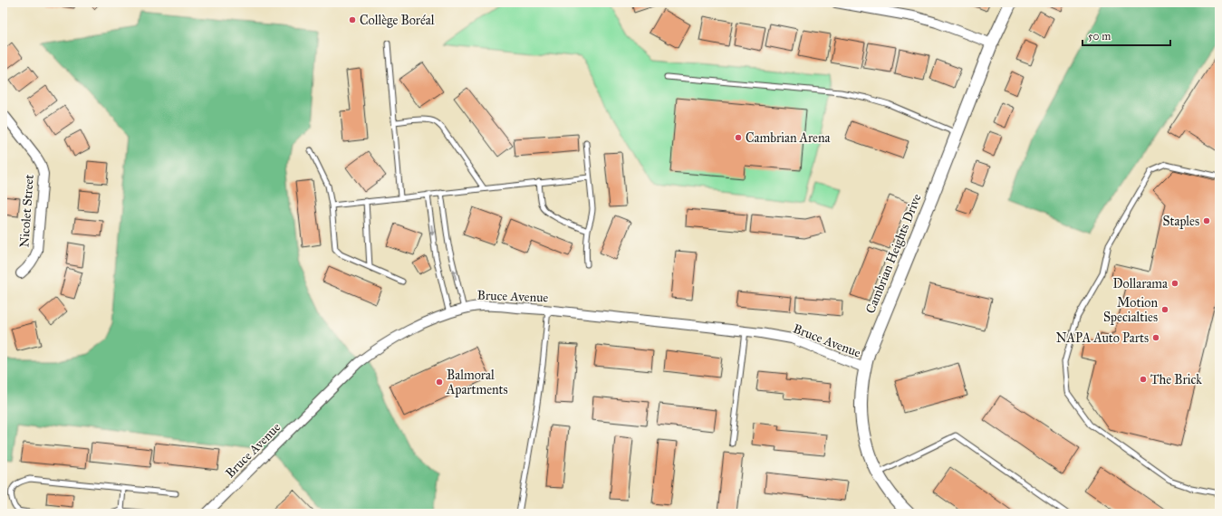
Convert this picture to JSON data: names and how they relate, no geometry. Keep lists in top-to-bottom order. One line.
{"streets":{"street":["Nicolet Street","Cambrian Heights Drive","Bruce Avenue"]},"crossings":[["Cambrian Heights Drive","Bruce Avenue"]],"places":["Collège Boréal","Cambrian Arena","Staples","Dollarama","Motion Specialties","NAPA Auto Parts","The Brick","Balmoral Apartments"],"scale_bar":"50 m"}
